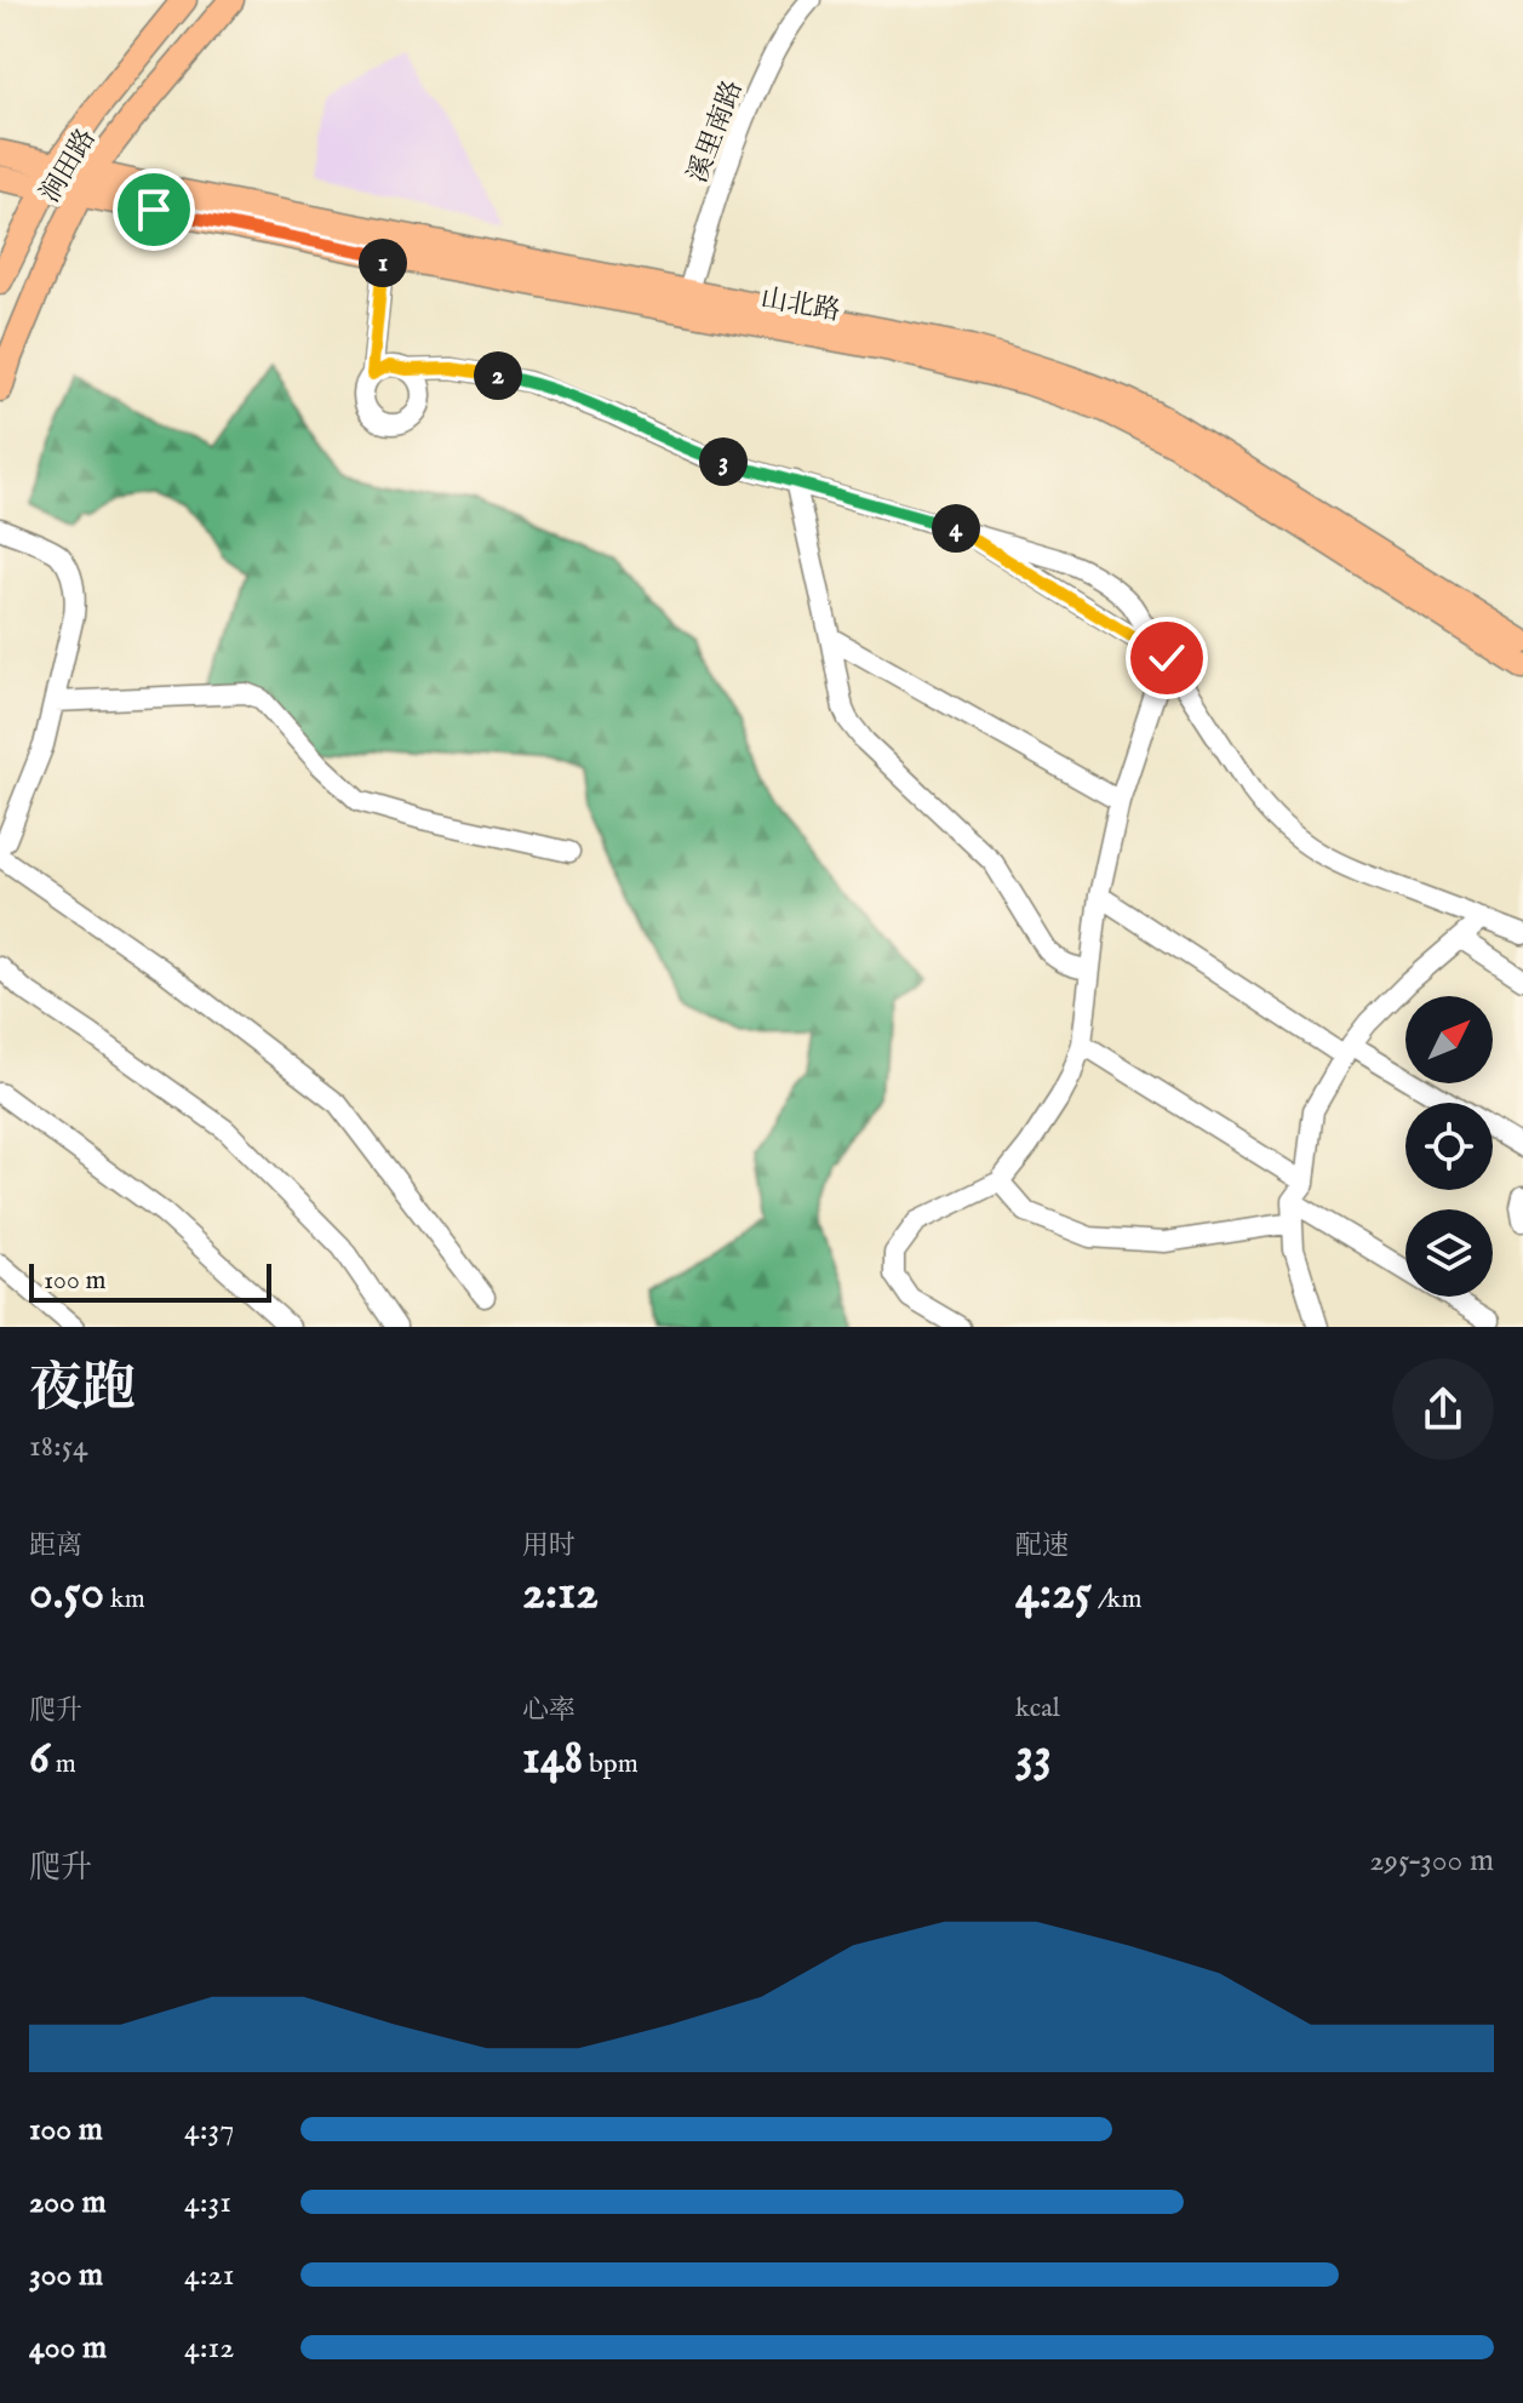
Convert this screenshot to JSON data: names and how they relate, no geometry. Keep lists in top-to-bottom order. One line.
{"streets":{"main road":["涧田路","山北路"],"street":["溪里南路"]},"crossings":[["溪里南路","山北路"],["涧田路","山北路"]],"scale_bar":"100 m","north":"top right","page":{"pins":["1","2","3","4"],"scale":"100 m","heading":["夜跑","18:54"],"stats":[["距离","0.50 km"],["用时","2:12"],["配速","4:25 /km"],["爬升","6 m"],["心率","148 bpm"],["kcal","33"]],"chart":["爬升","295–300 m"],"list":[{"name":"100 m","note":"4:37"},{"name":"200 m","note":"4:31"},{"name":"300 m","note":"4:21"},{"name":"400 m","note":"4:12"}]}}
